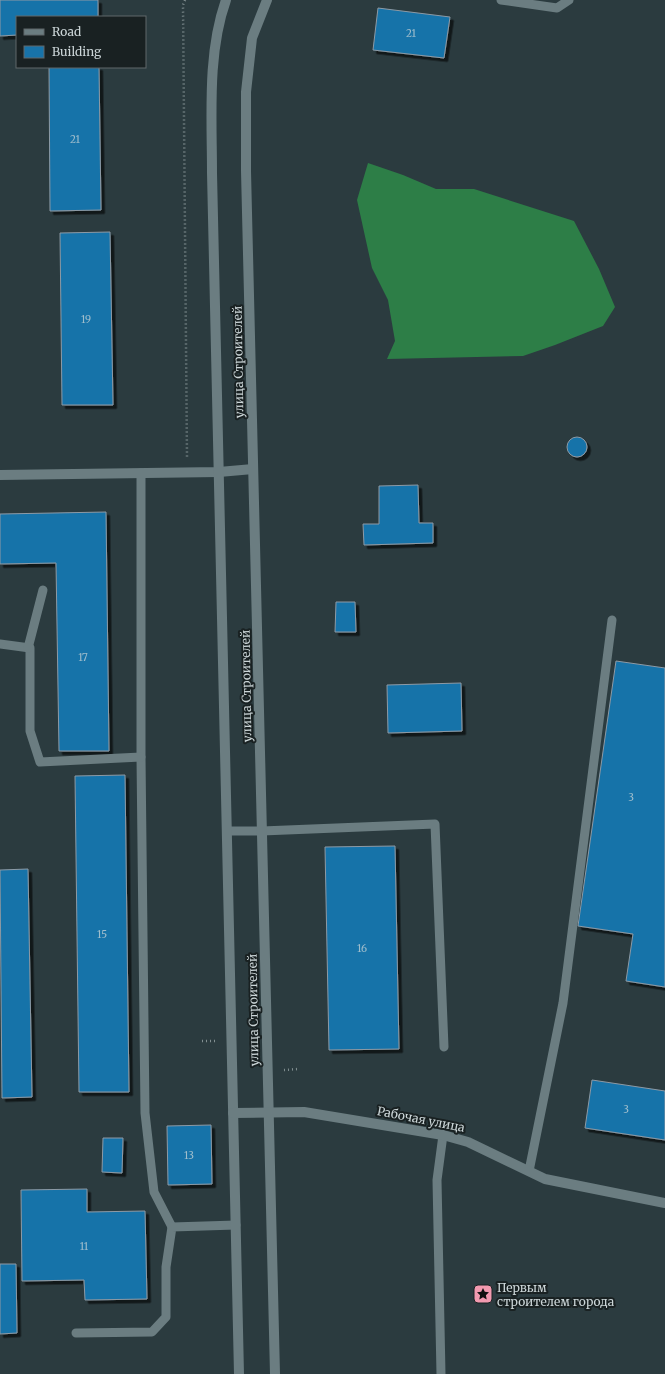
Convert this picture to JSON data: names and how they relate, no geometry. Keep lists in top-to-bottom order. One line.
{"streets":{"street":["улица Строителей","Рабочая улица"]},"crossings":[["улица Строителей","Рабочая улица"]],"places":{"place":["Первым строителем города"]},"house_numbers":["21","21","19","17","3","15","16","3","13","11"],"legend":["Road","Building"]}
